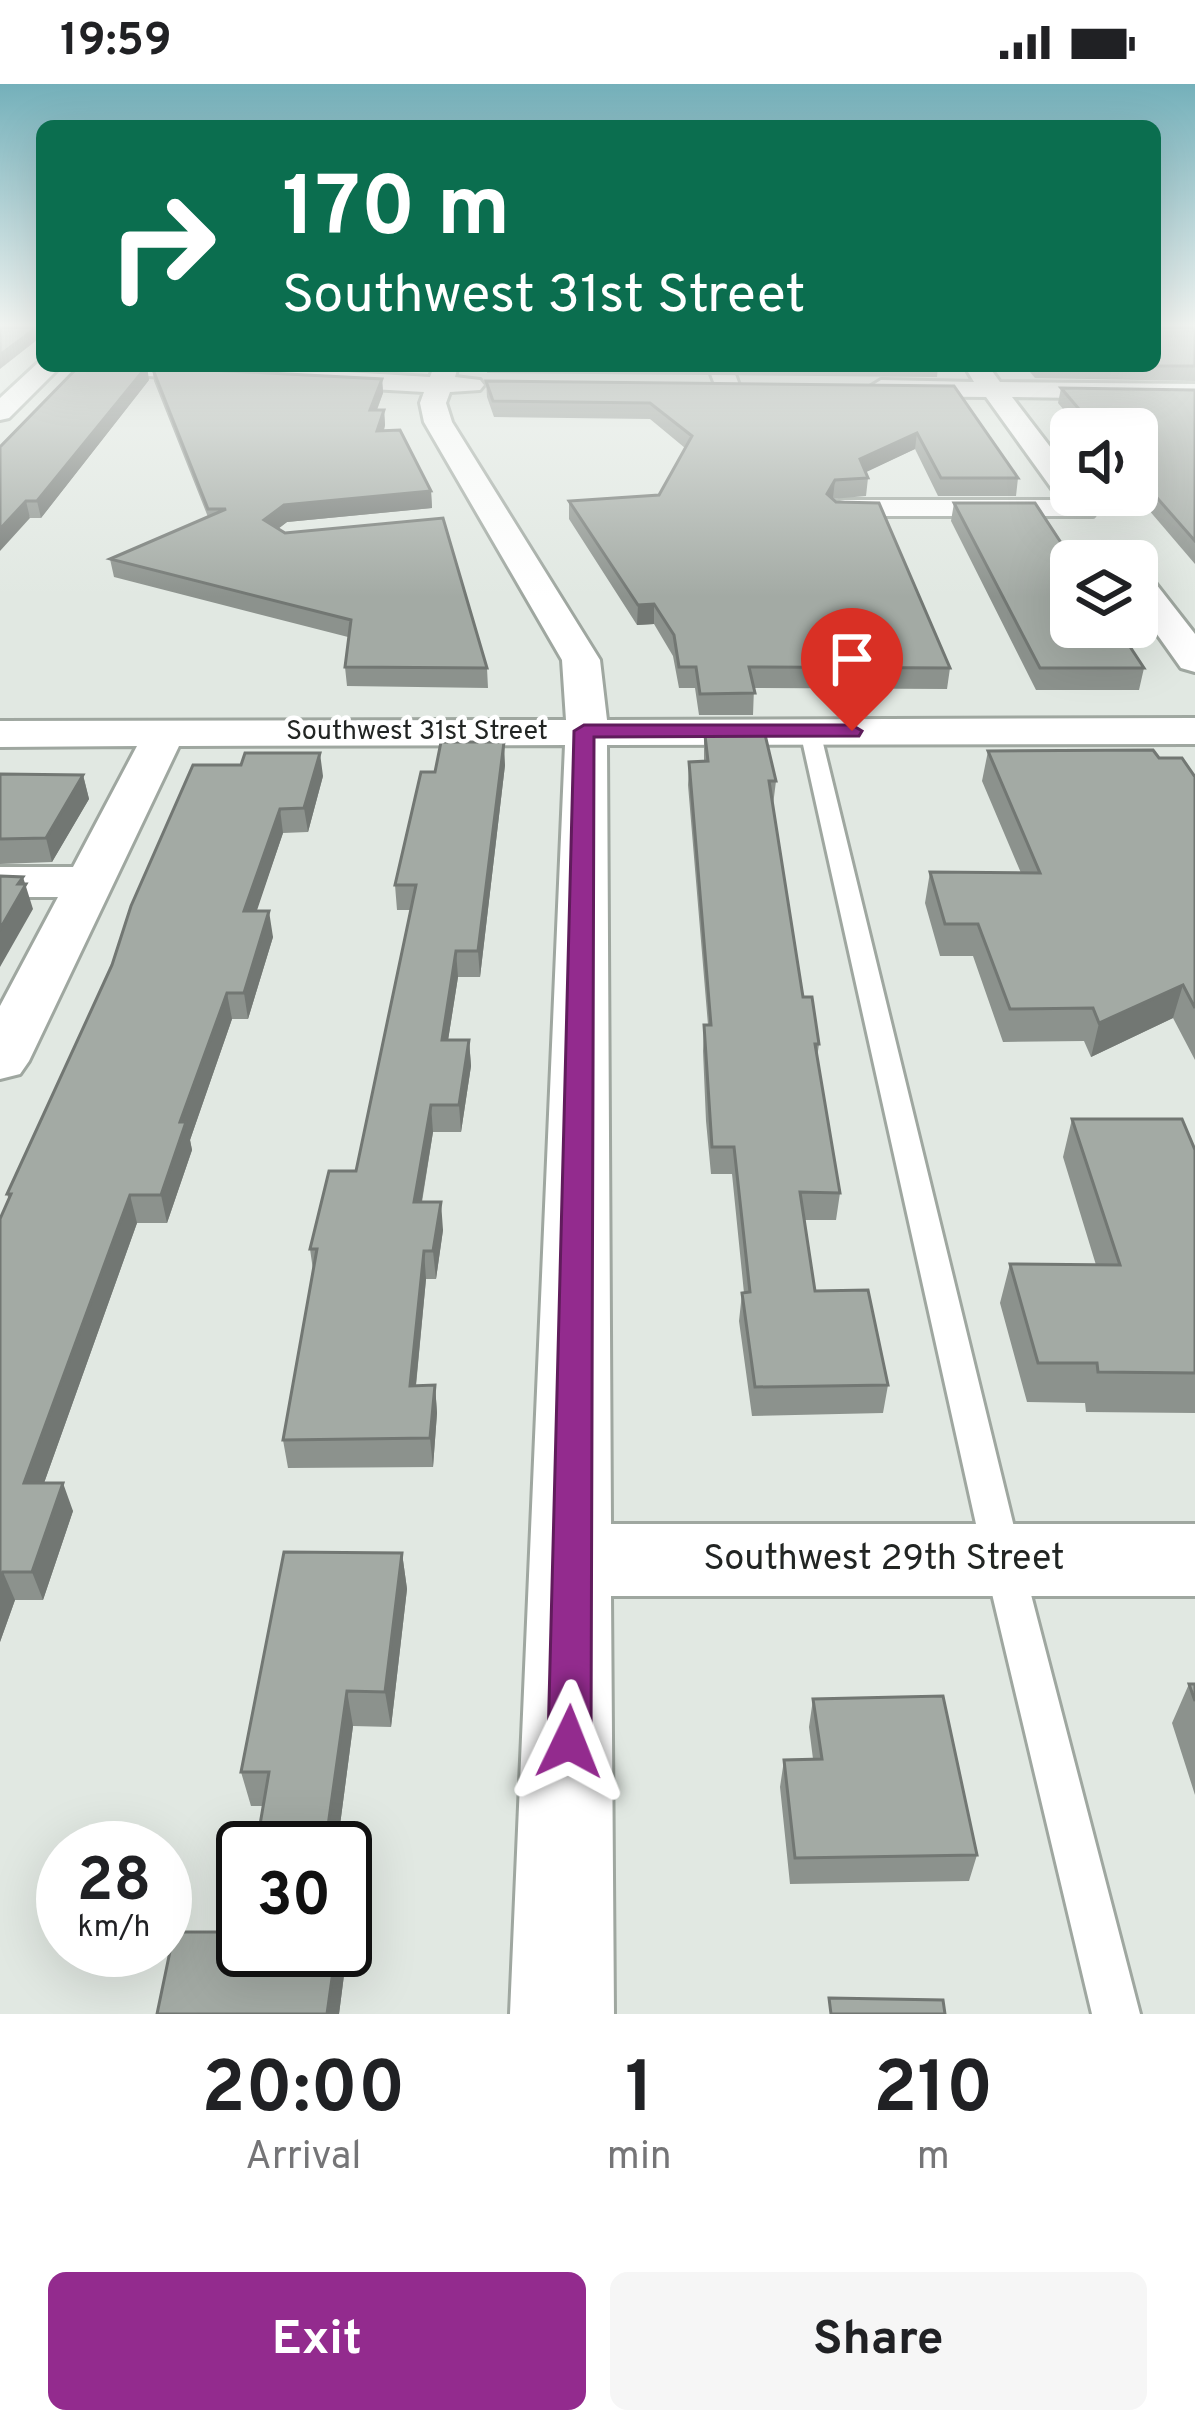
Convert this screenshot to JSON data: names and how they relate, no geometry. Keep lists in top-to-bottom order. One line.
{"streets":{"street":["Southwest 31st Street","Southwest 29th Street"]},"page":{"status":"19:59","turn":["170 m","Southwest 31st Street"],"speed":"28 km/h","limit":"30","eta":["20:00","Arrival","1","min","210","m"],"buttons":["Exit","Share"]}}
